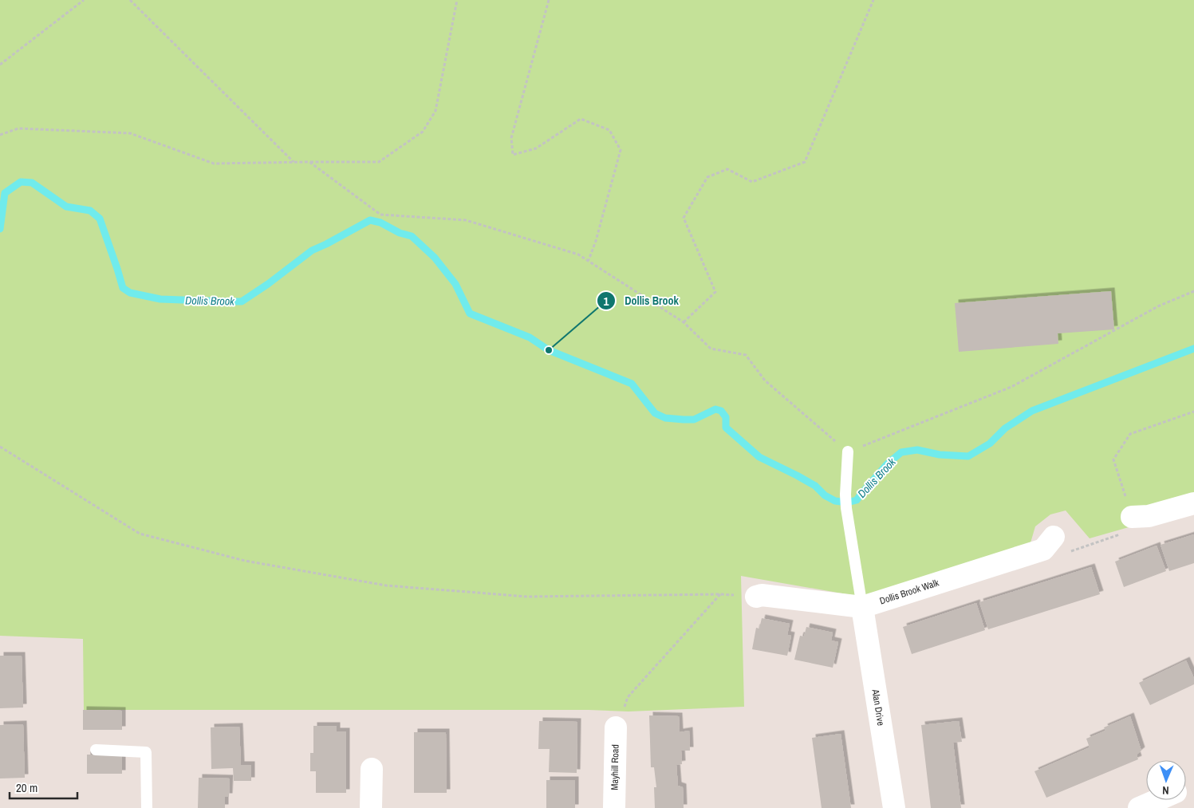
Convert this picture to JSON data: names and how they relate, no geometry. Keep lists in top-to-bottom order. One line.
{"streets":{"street":["Dollis Brook Walk","Alan Drive","Mayhill Road"]},"crossings":[["Dollis Brook Walk","Alan Drive"]],"water":["Dollis Brook"],"places":["Dollis Brook"],"scale_bar":"20 m","north":"bottom"}
